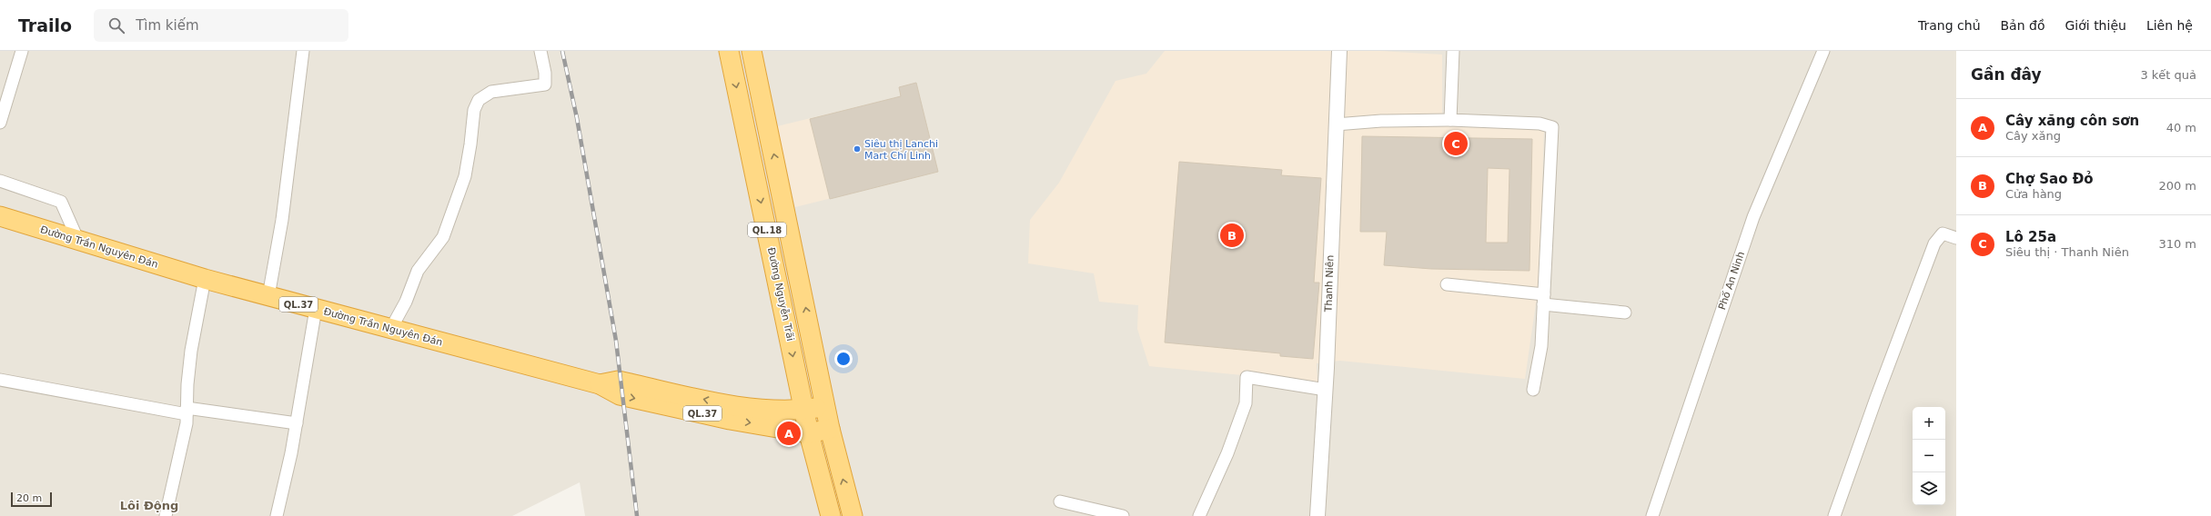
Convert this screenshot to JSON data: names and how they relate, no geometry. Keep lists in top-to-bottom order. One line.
{"streets":{"highway":["QL.18","Đường Trần Nguyên Đán","Đường Nguyễn Trãi","QL.37"],"street":["Phố An Ninh","Thanh Niên"]},"crossings":[["QL.18","Đường Trần Nguyên Đán"],["Đường Trần Nguyên Đán","Đường Nguyễn Trãi"]],"districts":["Lôi Động"],"places":["Siêu thị Lanchi Mart Chí Linh"],"scale_bar":"20 m","page":{"header":"Trailo","search":"Tìm kiếm","nav":["Trang chủ","Bản đồ","Giới thiệu","Liên hệ"],"heading":["Gần đây","3 kết quả"],"list":[{"mark":"A","name":"Cây xăng côn sơn","note":"Cây xăng","value":"40 m"},{"mark":"B","name":"Chợ Sao Đỏ","note":"Cửa hàng","value":"200 m"},{"mark":"C","name":"Lô 25a","note":"Siêu thị · Thanh Niên","value":"310 m"}],"pins":["C","B","A"],"map_buttons":["+","−"],"scale":"20 m"}}
